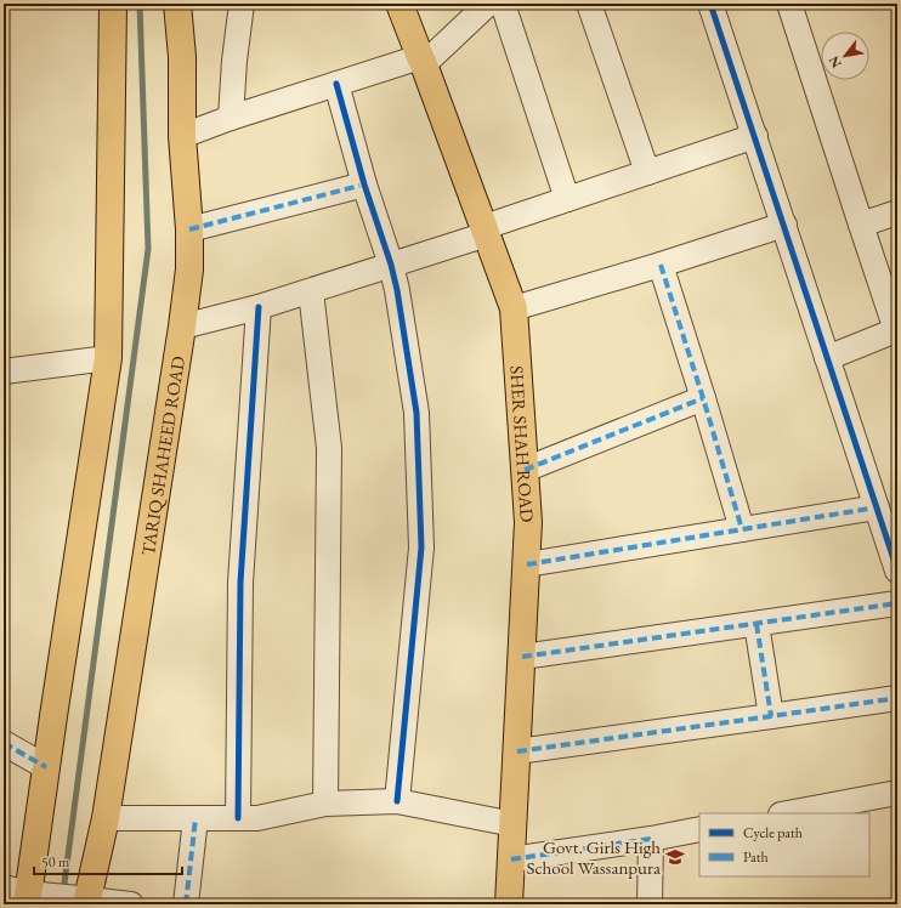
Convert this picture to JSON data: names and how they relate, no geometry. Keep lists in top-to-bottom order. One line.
{"streets":{"main road":["SHER SHAH ROAD","TARIQ SHAHEED ROAD"]},"places":{"school or university":["Govt. Girls High School Wassanpura"]},"legend":["Cycle path","Path"],"scale_bar":"50 m","north":"bottom left"}
